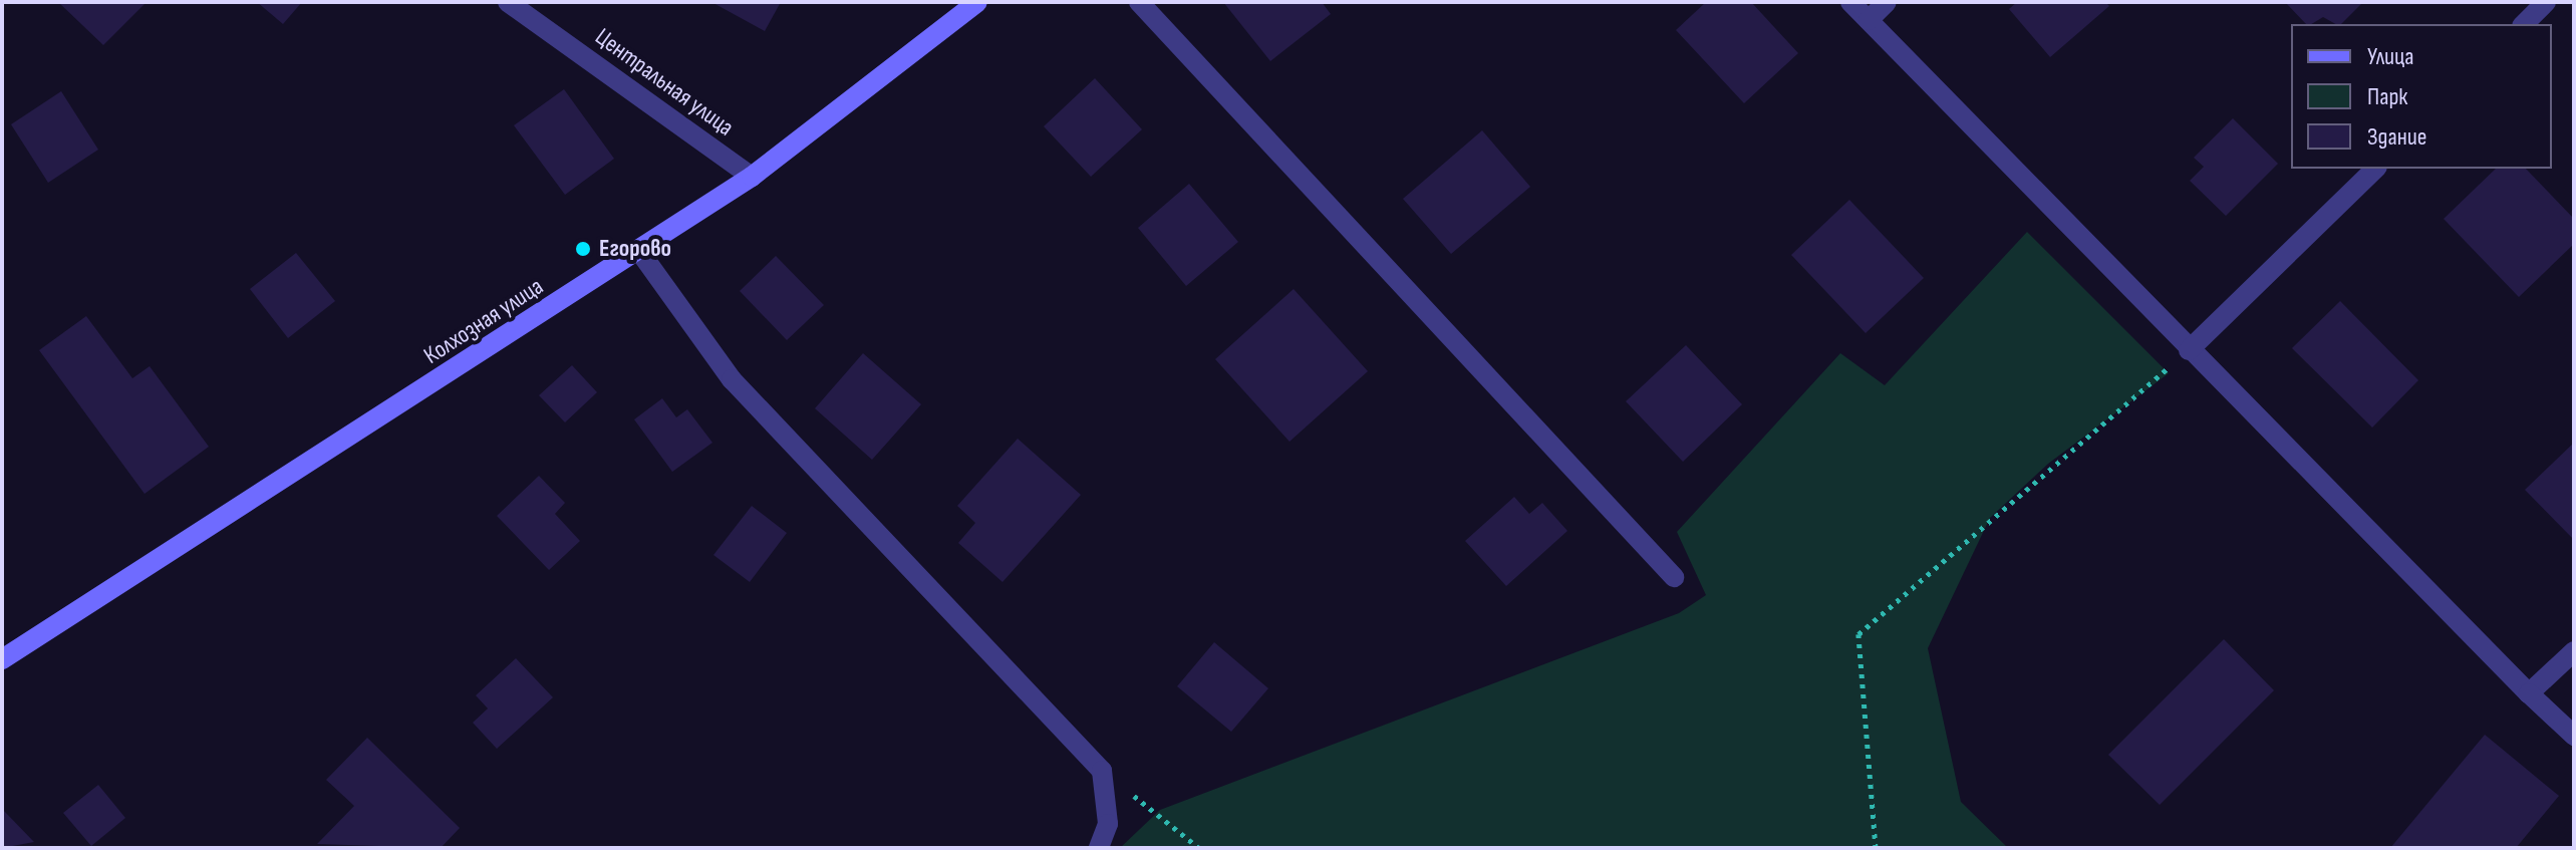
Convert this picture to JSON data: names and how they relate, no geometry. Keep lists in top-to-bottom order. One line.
{"streets":{"main road":["Колхозная улица"],"street":["Центральная улица"]},"crossings":[["Центральная улица","Колхозная улица"]],"places":["Егорово"],"legend":["Улица","Парк","Здание"]}
